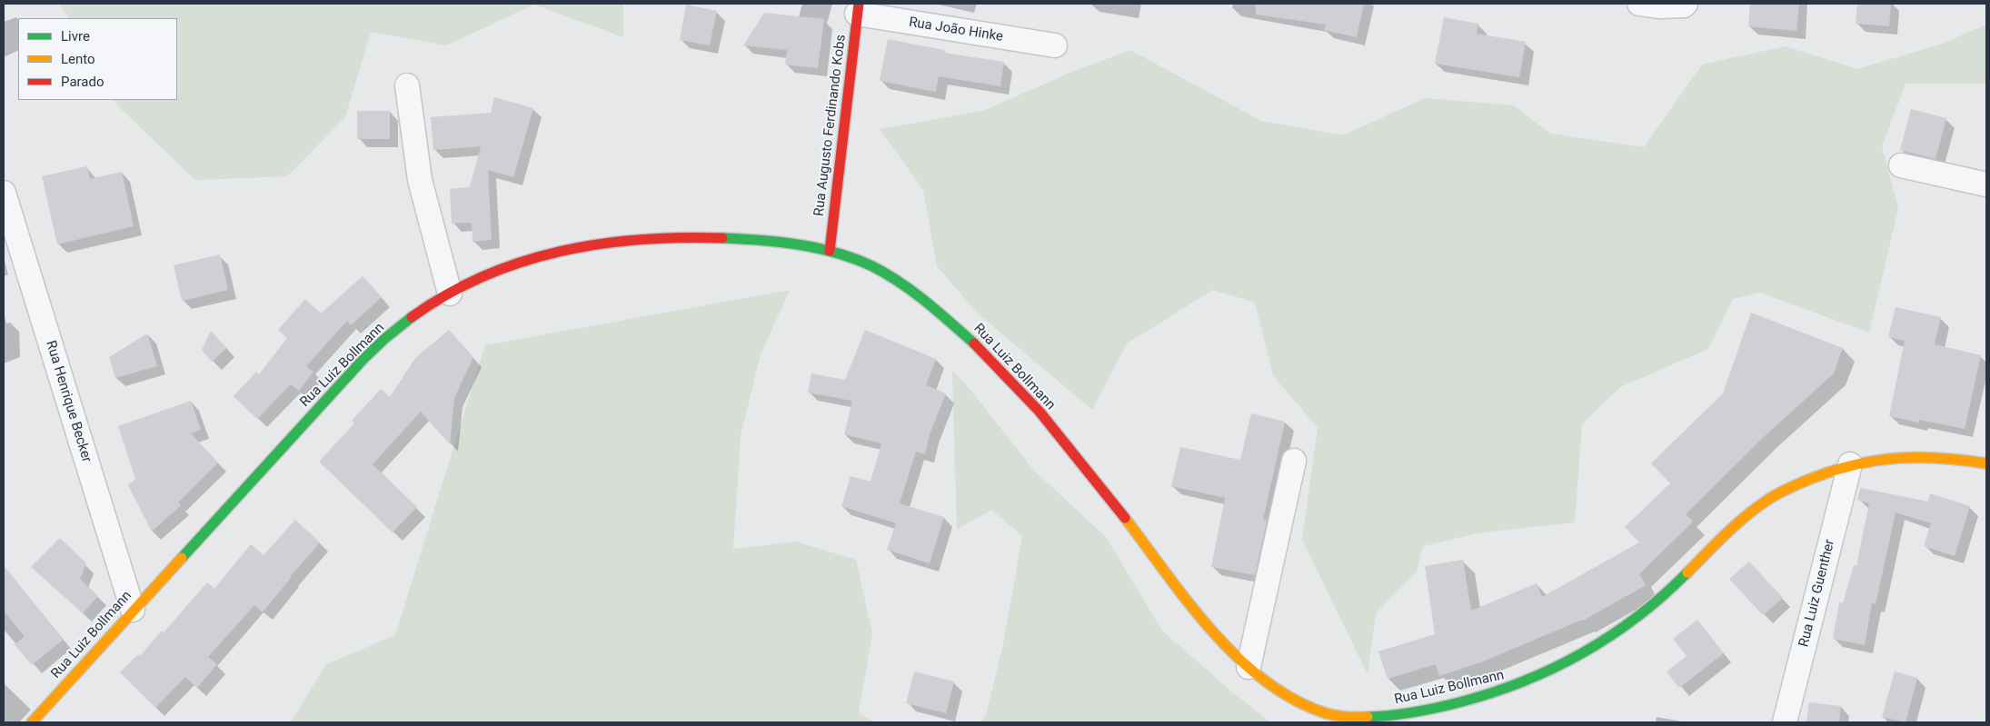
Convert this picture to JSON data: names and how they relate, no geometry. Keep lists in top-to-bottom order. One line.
{"streets":{"main road":["Rua Augusto Ferdinando Kobs","Rua Luiz Bollmann"],"street":["Rua João Hinke","Rua Henrique Becker","Rua Luiz Guenther"]},"crossings":[["Rua João Hinke","Rua Augusto Ferdinando Kobs"],["Rua Augusto Ferdinando Kobs","Rua Luiz Bollmann"],["Rua Luiz Bollmann","Rua Henrique Becker"],["Rua Luiz Bollmann","Rua Luiz Guenther"]],"legend":["Livre","Lento","Parado"]}
